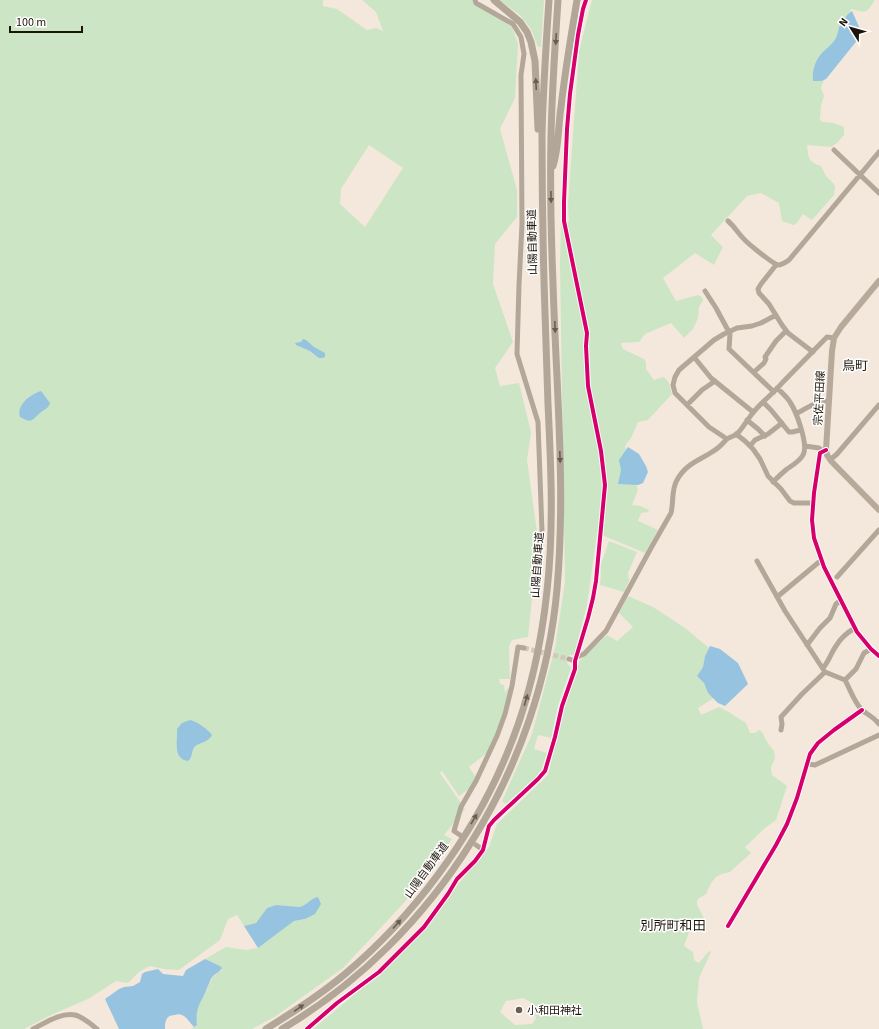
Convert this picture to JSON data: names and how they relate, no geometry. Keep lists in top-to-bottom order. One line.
{"streets":{"highway":["山陽自動車道"],"main road":["宗佐平田線"]},"districts":["鳥町","別所町和田"],"places":["小和田神社"],"scale_bar":"100 m","north":"top left"}
